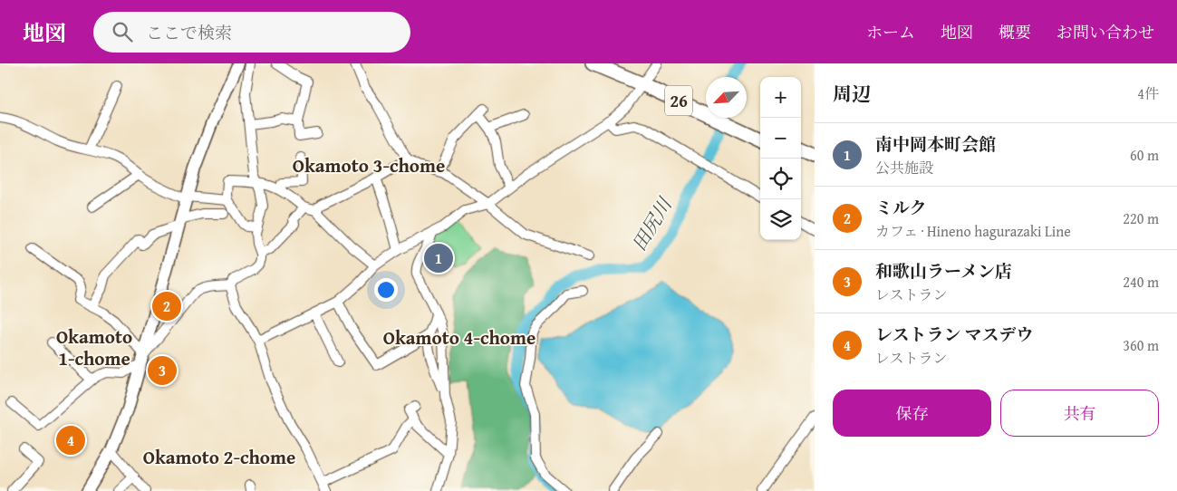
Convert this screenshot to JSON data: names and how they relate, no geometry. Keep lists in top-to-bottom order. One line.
{"streets":{"highway":["26"]},"districts":["Okamoto 3-chome","Okamoto 1-chome","Okamoto 4-chome","Okamoto 2-chome"],"water":["田尻川"],"north":"bottom left","page":{"header":"地図","search":"ここで検索","nav":["ホーム","地図","概要","お問い合わせ"],"heading":["周辺","4件"],"map_buttons":["+","−"],"list":[{"mark":"1","name":"南中岡本町会館","note":"公共施設","value":"60 m"},{"mark":"2","name":"ミルク","note":"カフェ · Hineno hagurazaki Line","value":"220 m"},{"mark":"3","name":"和歌山ラーメン店","note":"レストラン","value":"240 m"},{"mark":"4","name":"レストラン マスデウ","note":"レストラン","value":"360 m"}],"pins":["1","2","3","4"],"buttons":["保存","共有"]}}
